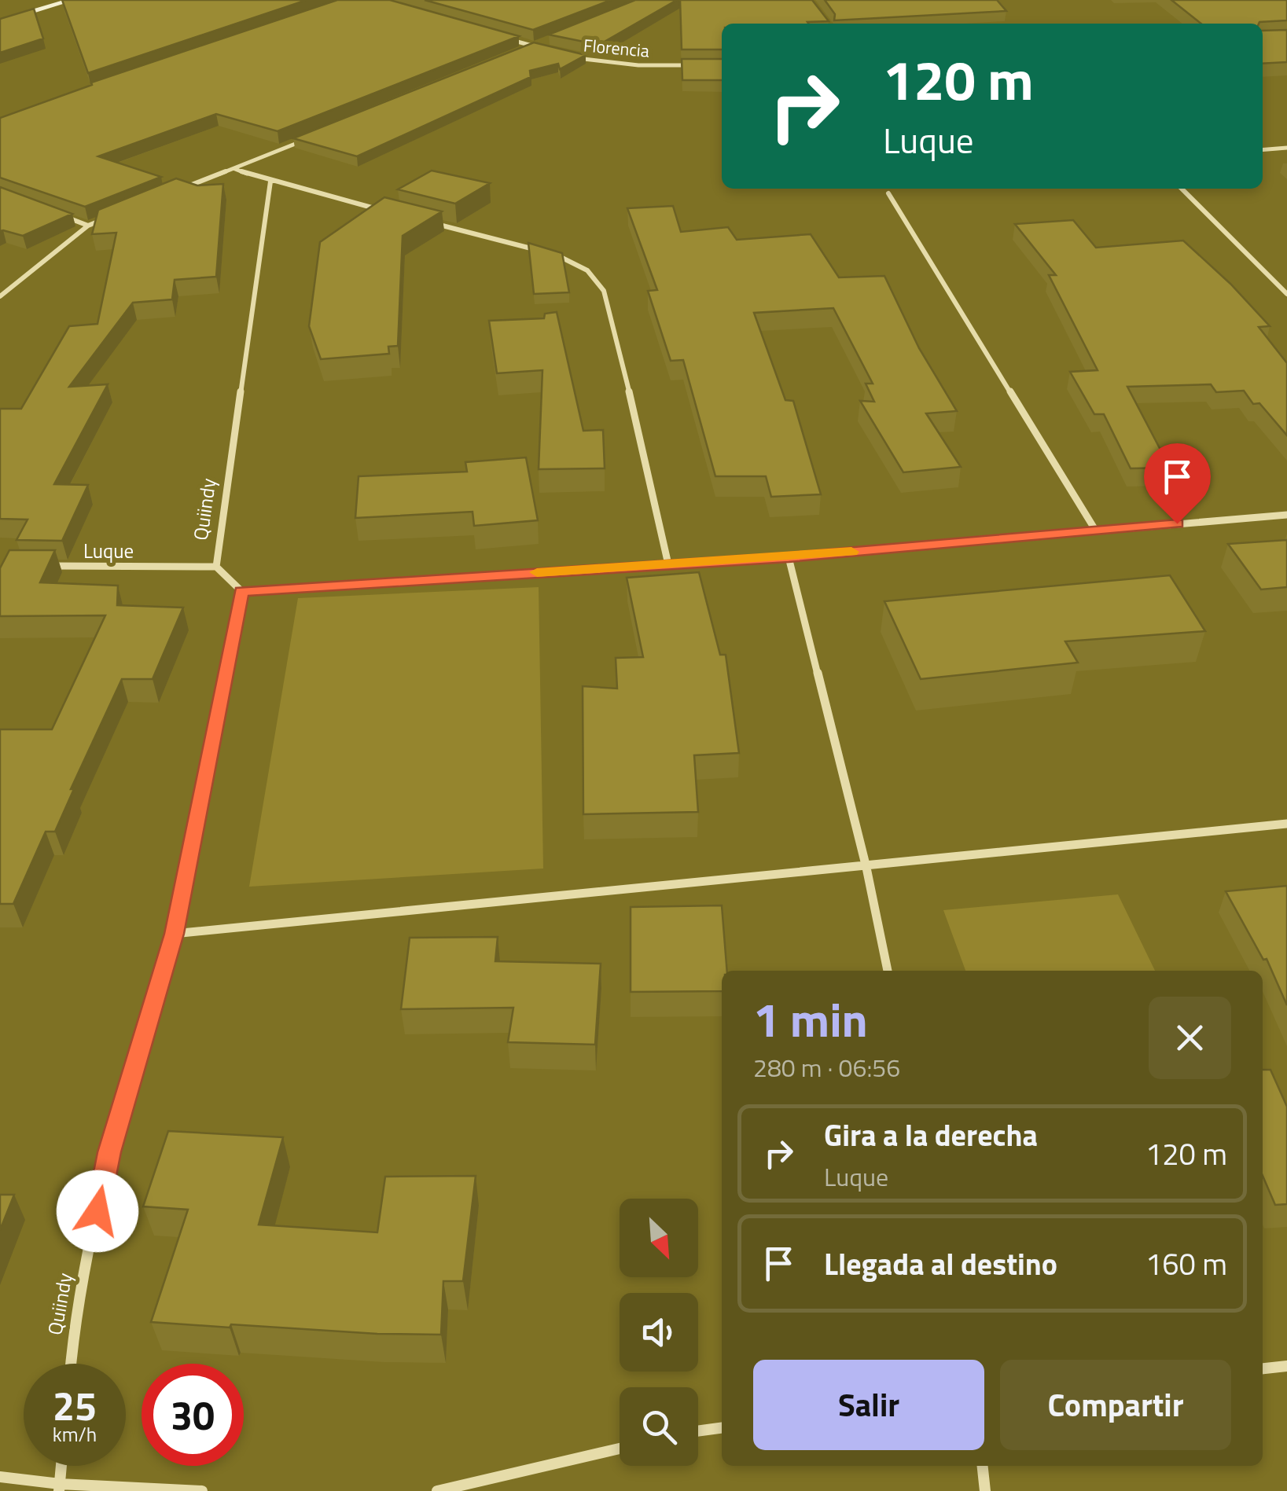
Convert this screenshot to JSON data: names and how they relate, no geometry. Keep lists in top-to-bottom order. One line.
{"streets":{"street":["Florencia","Quiindy","Luque"]},"crossings":[["Quiindy","Luque"]],"north":"bottom right","page":{"turn":["120 m","Luque"],"heading":["1 min","280 m · 06:56"],"list":[{"name":"Gira a la derecha","note":"Luque","value":"120 m"},{"name":"Llegada al destino","value":"160 m"}],"buttons":["Salir","Compartir"],"speed":"25 km/h","limit":"30"}}
